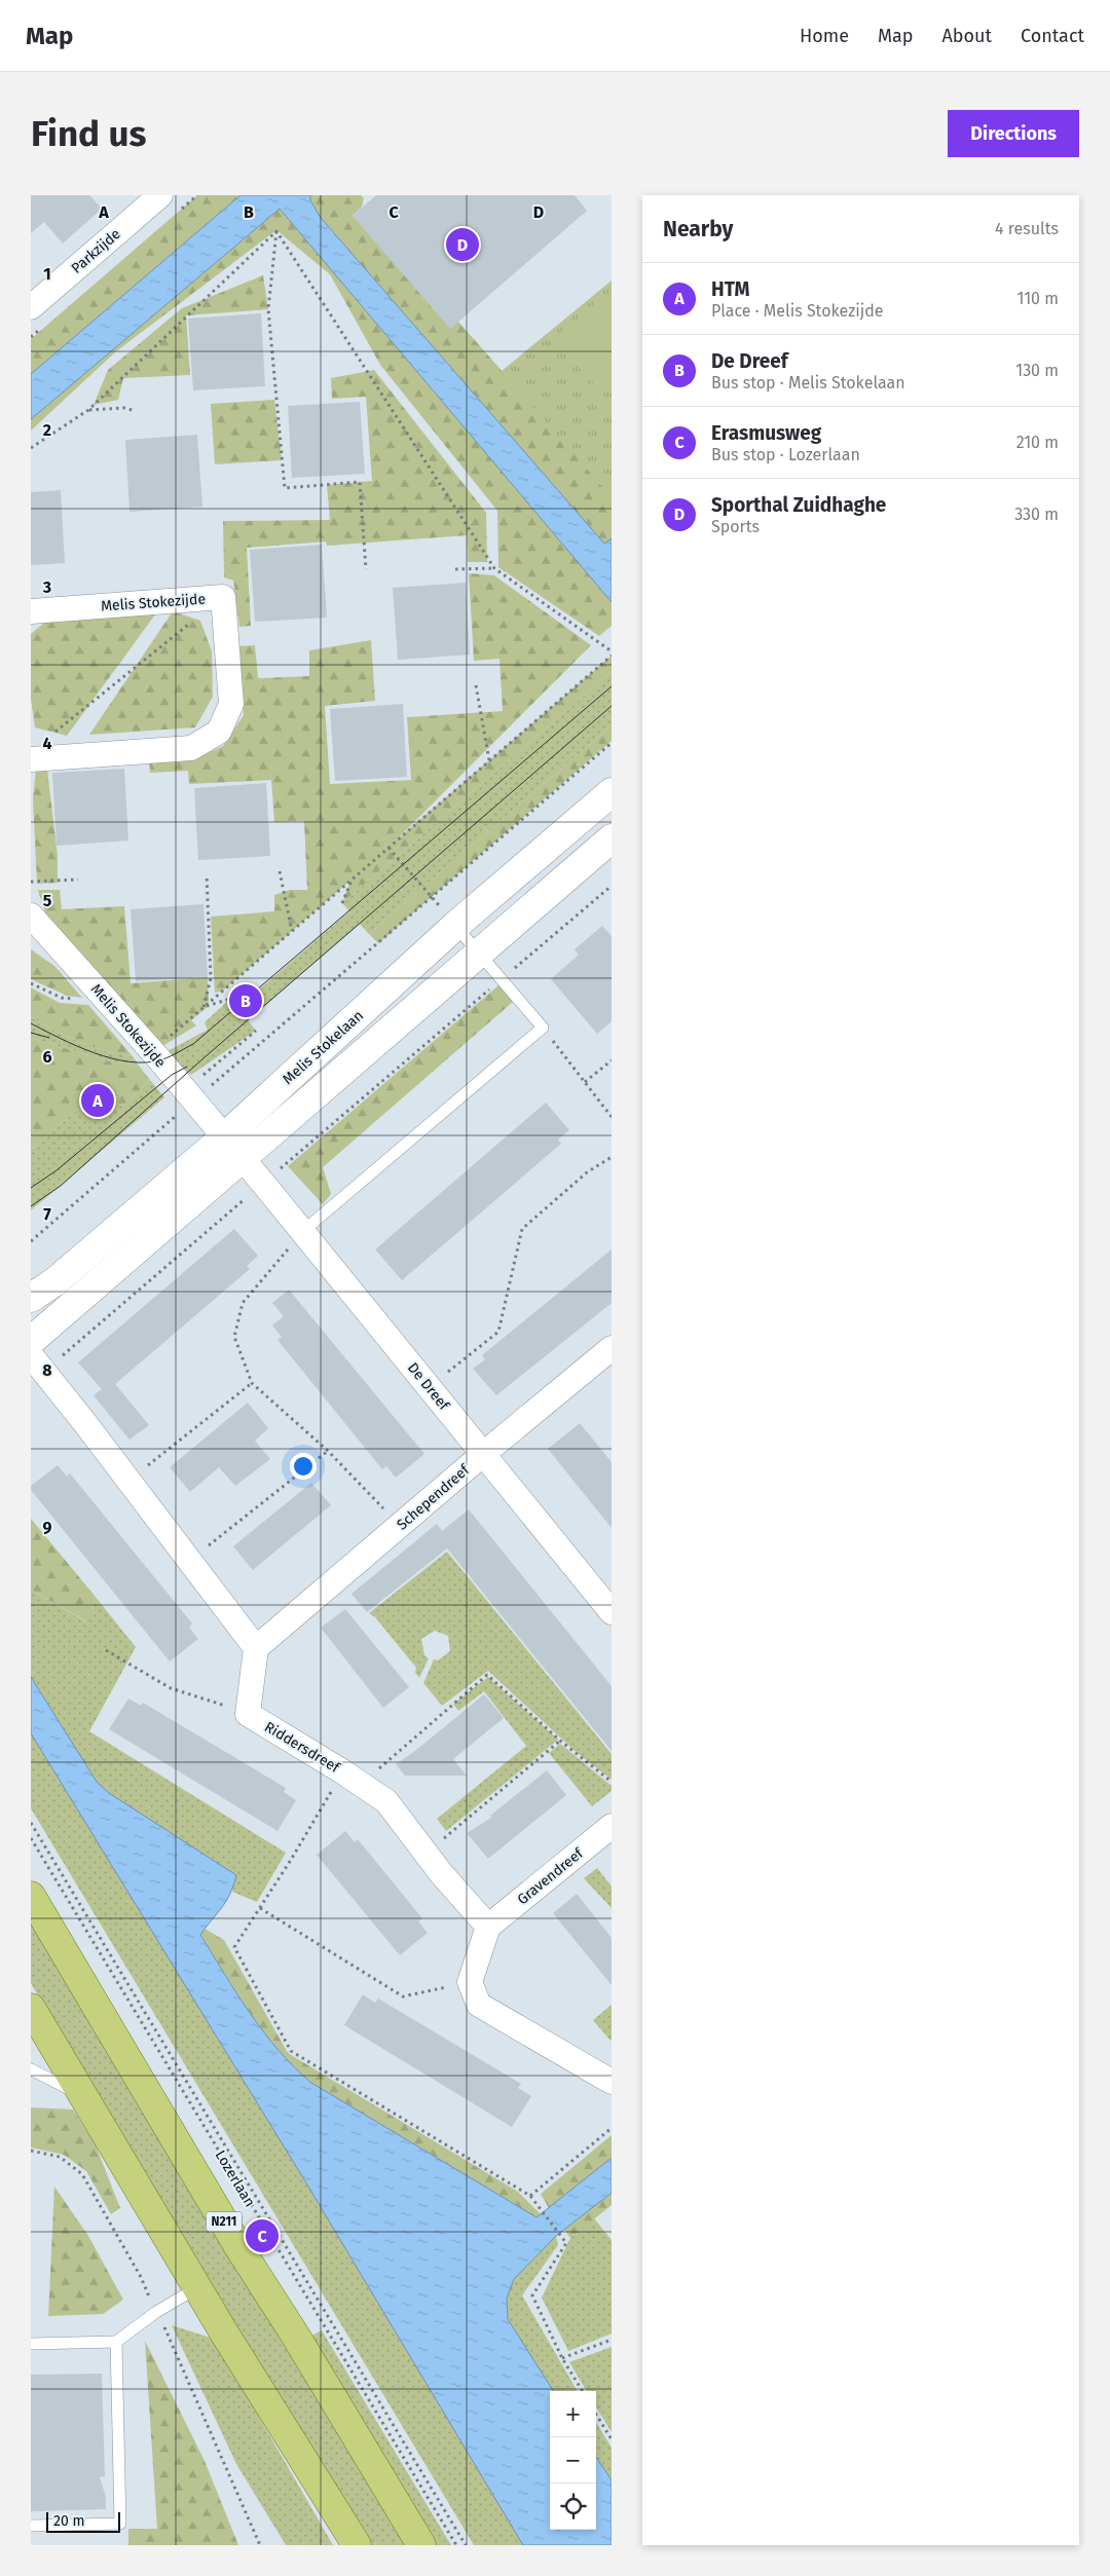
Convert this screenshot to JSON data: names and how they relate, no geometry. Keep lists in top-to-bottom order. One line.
{"streets":{"main road":["N211"],"street":["Parkzijde","Melis Stokezijde","Melis Stokelaan","De Dreef","Schependreef","Riddersdreef","Gravendreef"],"path":["Lozerlaan"]},"crossings":[["Melis Stokezijde","Melis Stokelaan"],["Melis Stokezijde","De Dreef"],["Melis Stokelaan","De Dreef"],["De Dreef","Schependreef"],["Riddersdreef","Gravendreef"]],"scale_bar":"20 m","page":{"header":"Map","nav":["Home","Map","About","Contact"],"buttons":"Directions","title":"Find us","heading":["Nearby","4 results"],"pins":["D","B","A","C"],"list":[{"mark":"A","name":"HTM","note":"Place · Melis Stokezijde","value":"110 m"},{"mark":"B","name":"De Dreef","note":"Bus stop · Melis Stokelaan","value":"130 m"},{"mark":"C","name":"Erasmusweg","note":"Bus stop · Lozerlaan","value":"210 m"},{"mark":"D","name":"Sporthal Zuidhaghe","note":"Sports","value":"330 m"}],"map_buttons":["+","−"],"scale":"20 m"},"grid":{"columns":["A","B","C","D"],"rows":["1","2","3","4","5","6","7","8","9"]}}
